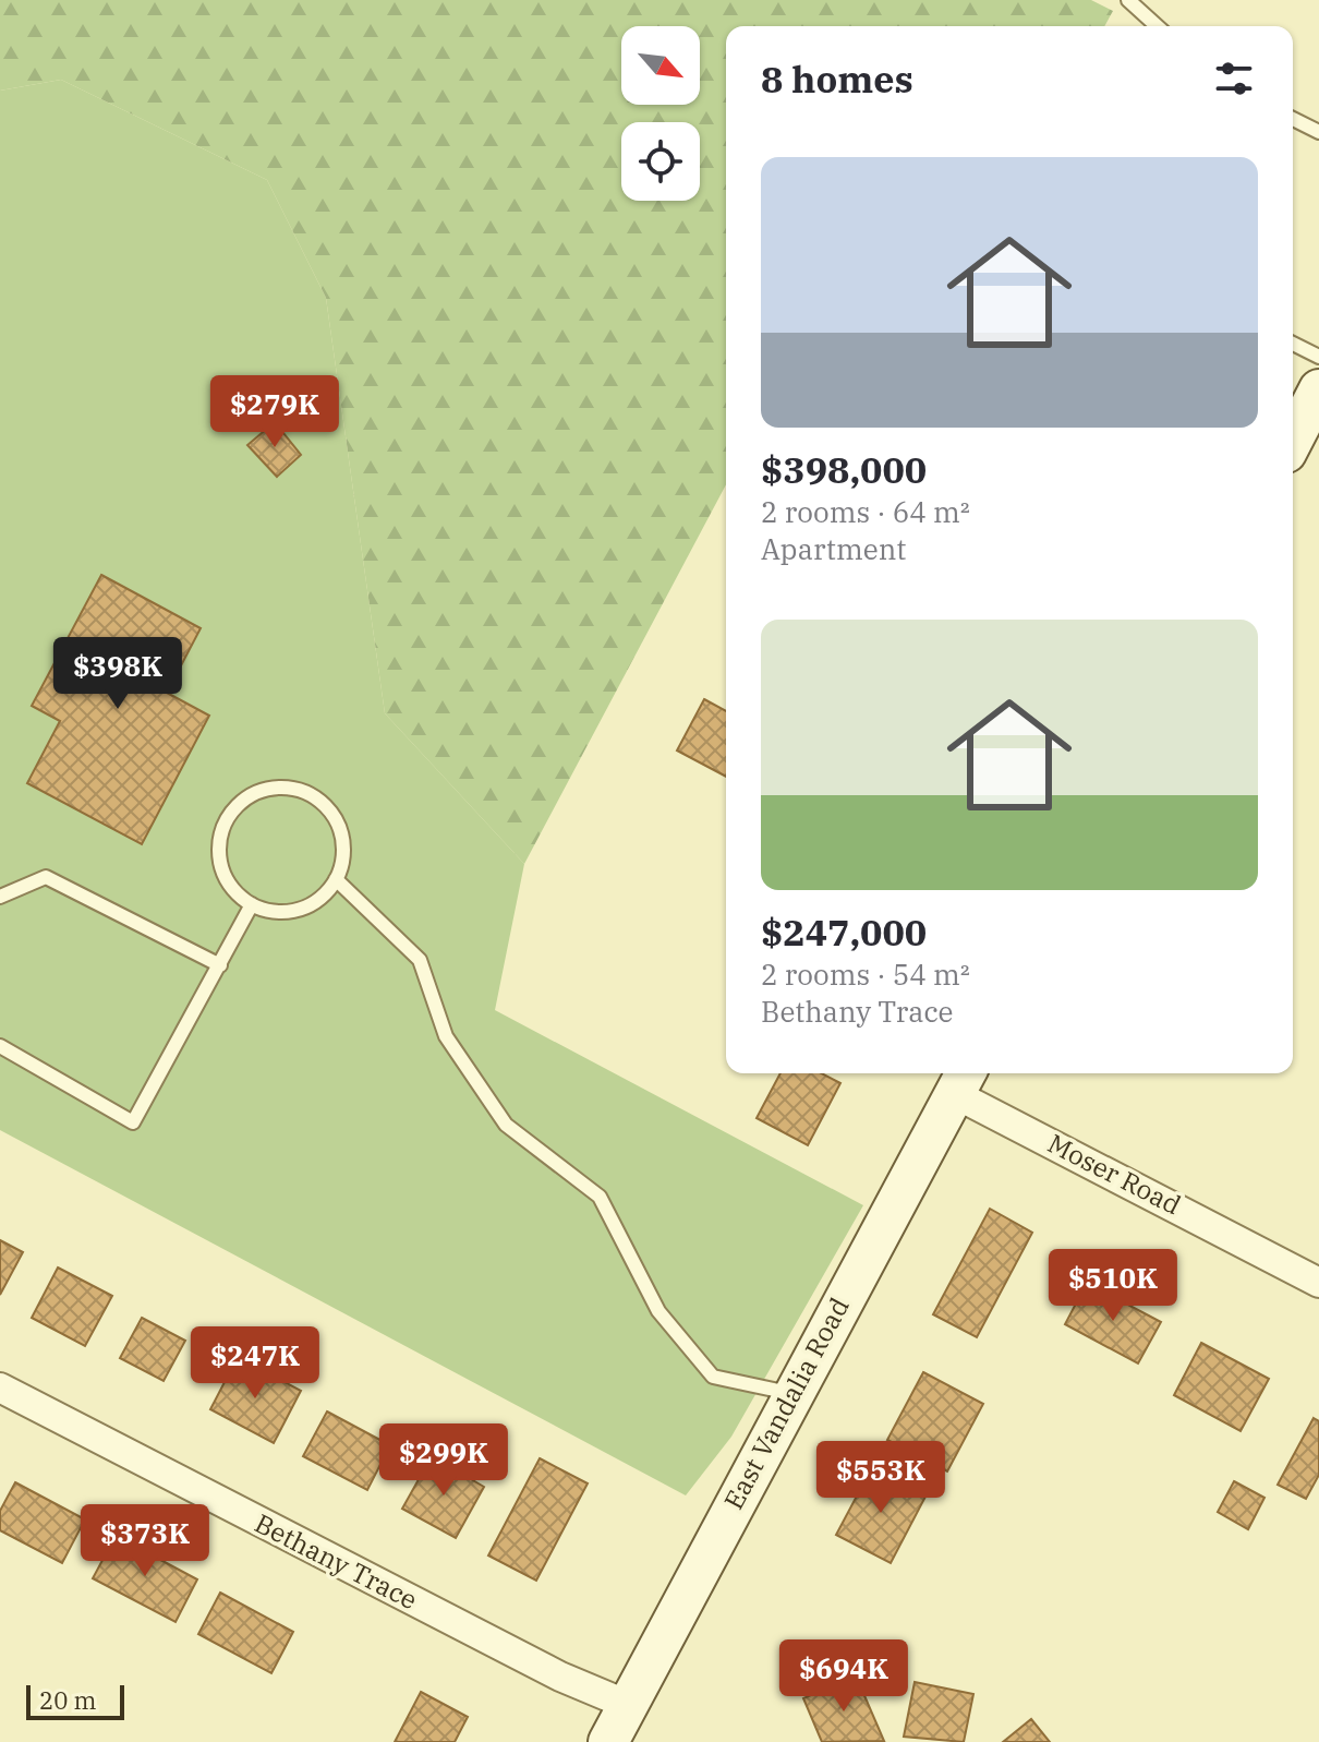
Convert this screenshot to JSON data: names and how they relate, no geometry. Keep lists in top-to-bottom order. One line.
{"streets":{"street":["Moser Road","East Vandalia Road","Bethany Trace"]},"crossings":[["Moser Road","East Vandalia Road"],["East Vandalia Road","Bethany Trace"]],"scale_bar":"20 m","north":"bottom right","page":{"heading":"8 homes","list":[{"name":"$398,000","note":"2 rooms · 64 m² · Apartment"},{"name":"$247,000","note":"2 rooms · 54 m² · Bethany Trace"}],"price":["$279K","$398K","$510K","$247K","$299K","$553K","$373K","$694K"],"scale":"20 m"}}
